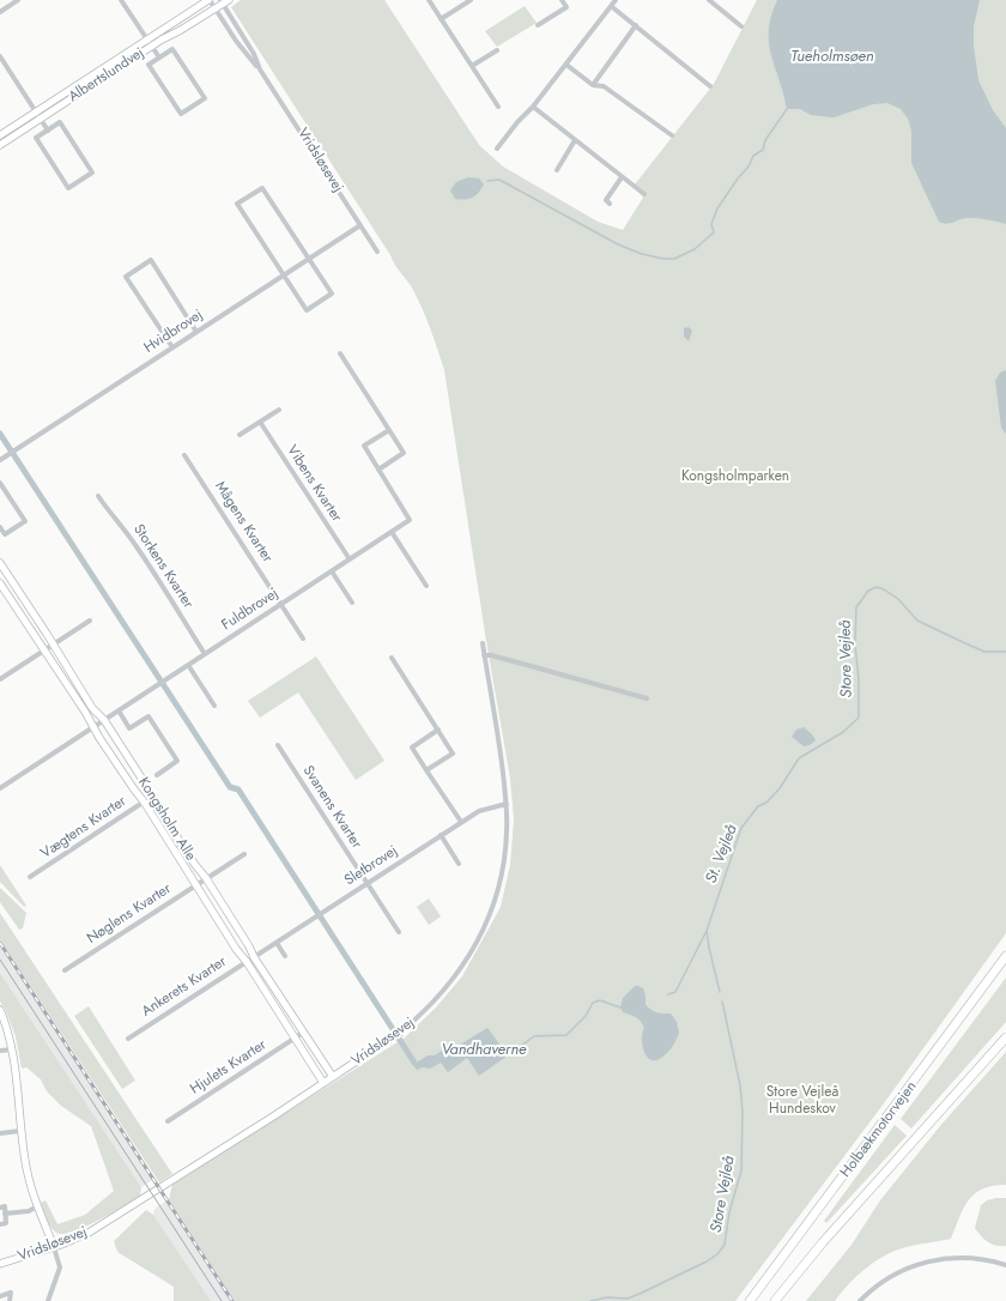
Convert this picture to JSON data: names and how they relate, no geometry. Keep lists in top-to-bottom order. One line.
{"streets":{"highway":["Holbækmotorvejen"],"street":["Albertslundvej","Vridsløsevej","Hvidbrovej","Vibens Kvarter","Mågens Kvarter","Storkens Kvarter","Fuldbrovej","Svanens Kvarter","Kongsholm Alle","Vægtens Kvarter","Sletbrovej","Nøglens Kvarter","Ankerets Kvarter","Hjulets Kvarter"]},"crossings":[["Albertslundvej","Vridsløsevej"],["Vridsløsevej","Hvidbrovej"],["Vridsløsevej","Kongsholm Alle"],["Vridsløsevej","Sletbrovej"],["Vibens Kvarter","Fuldbrovej"],["Mågens Kvarter","Fuldbrovej"],["Storkens Kvarter","Fuldbrovej"],["Fuldbrovej","Kongsholm Alle"],["Svanens Kvarter","Sletbrovej"],["Kongsholm Alle","Vægtens Kvarter"],["Kongsholm Alle","Sletbrovej"],["Kongsholm Alle","Nøglens Kvarter"],["Kongsholm Alle","Ankerets Kvarter"],["Kongsholm Alle","Hjulets Kvarter"],["Sletbrovej","Ankerets Kvarter"]],"water":["Tueholmsøen","Store Vejleå","St. Vejleå","Vandhaverne"],"parks":["Kongsholmparken","Store Vejleå Hundeskov"]}
